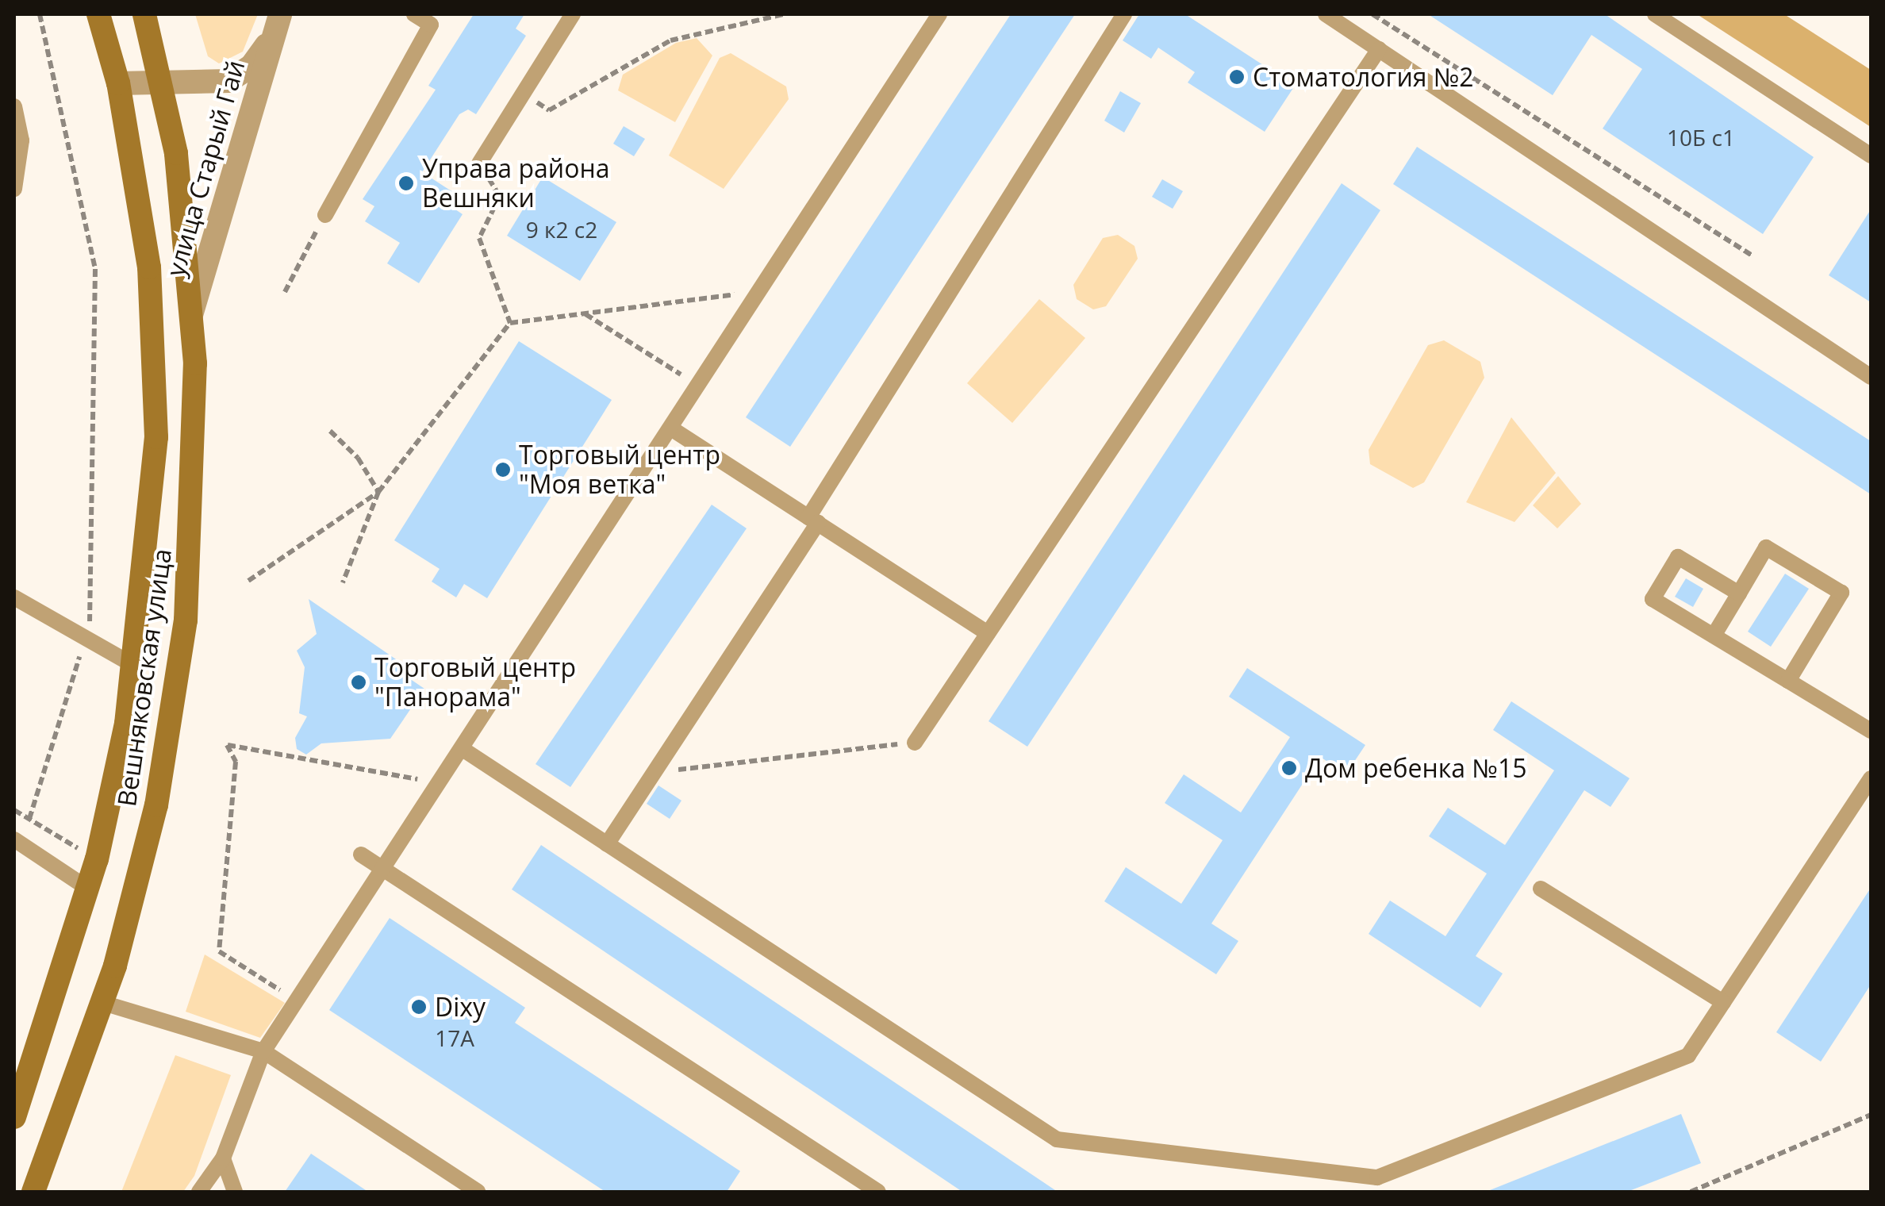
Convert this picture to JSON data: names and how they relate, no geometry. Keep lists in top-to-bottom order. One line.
{"streets":{"main road":["Вешняковская улица"],"street":["улица Старый Гай"]},"crossings":[["улица Старый Гай","Вешняковская улица"]],"places":["Стоматология №2","Управа района Вешняки","Торговый центр \"Моя ветка\"","Торговый центр \"Панорама\"","Дом ребенка №15","Dixy"],"house_numbers":["10Б с1","9 к2 с2","17А"]}
